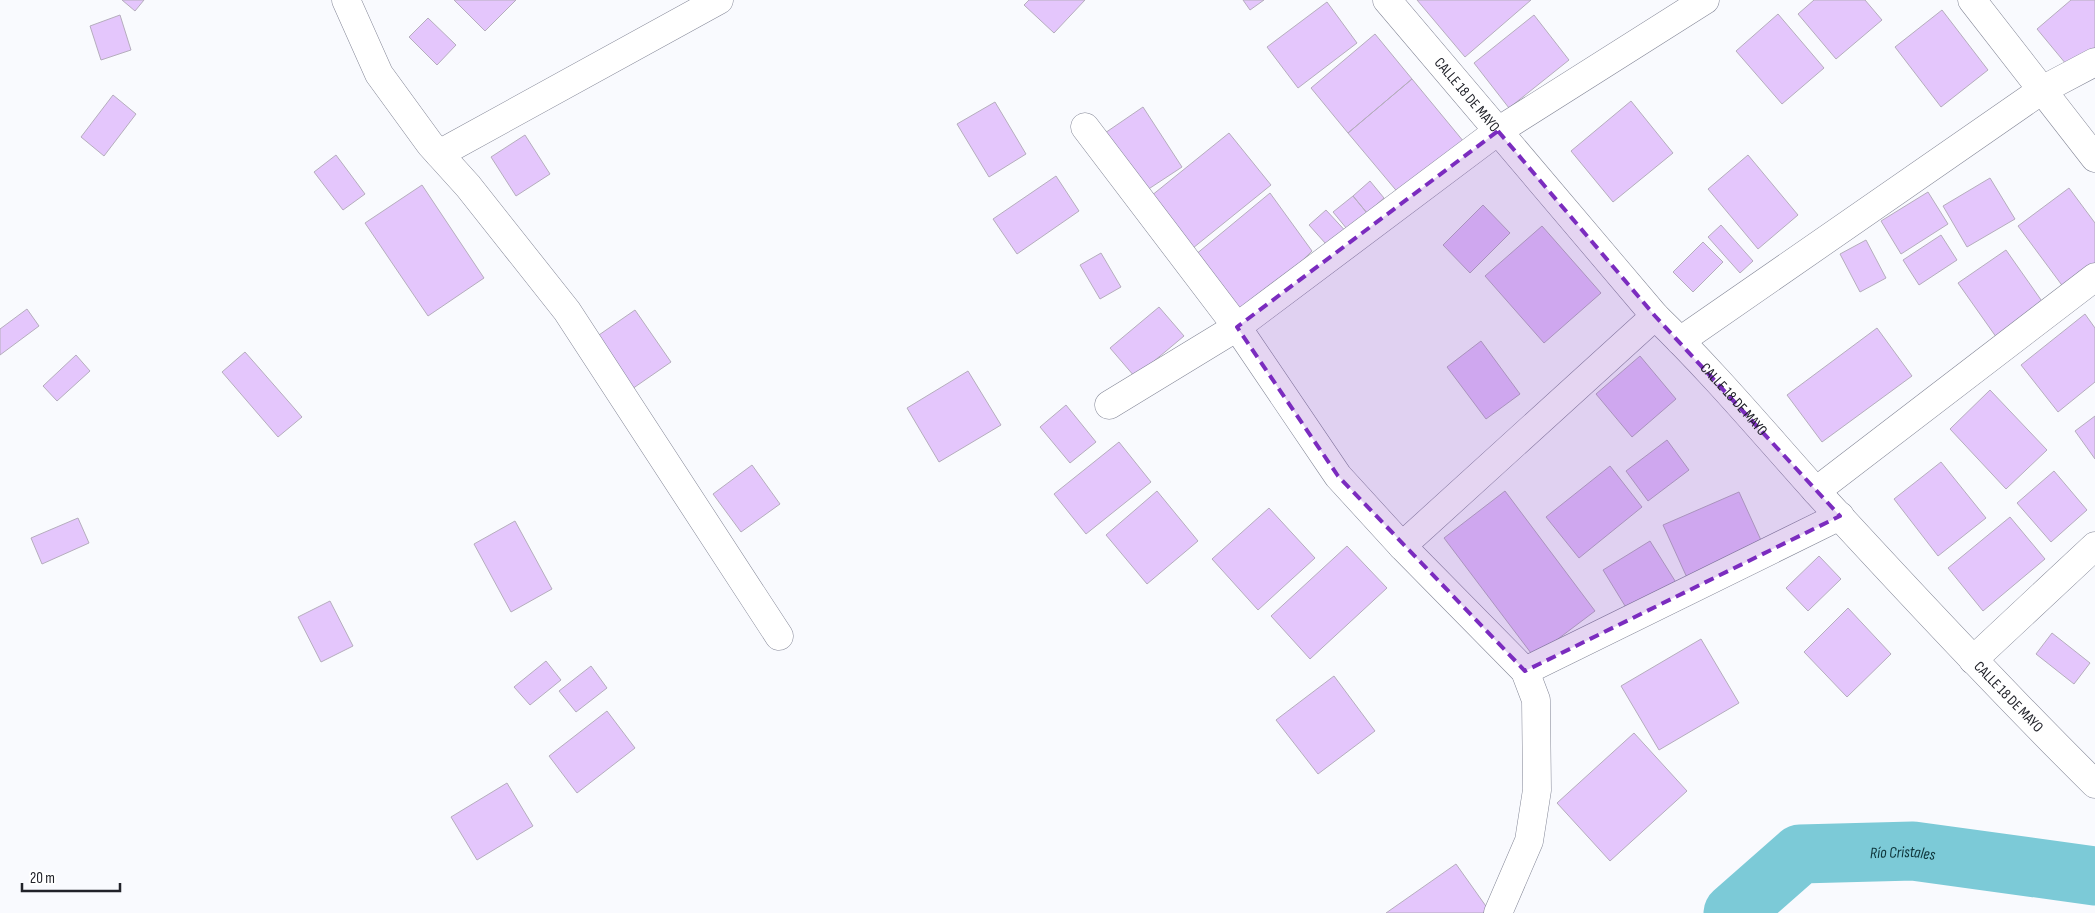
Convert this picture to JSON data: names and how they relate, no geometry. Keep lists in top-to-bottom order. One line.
{"streets":{"street":["CALLE 18 DE MAYO"]},"water":["Río Cristales"],"scale_bar":"20 m"}
